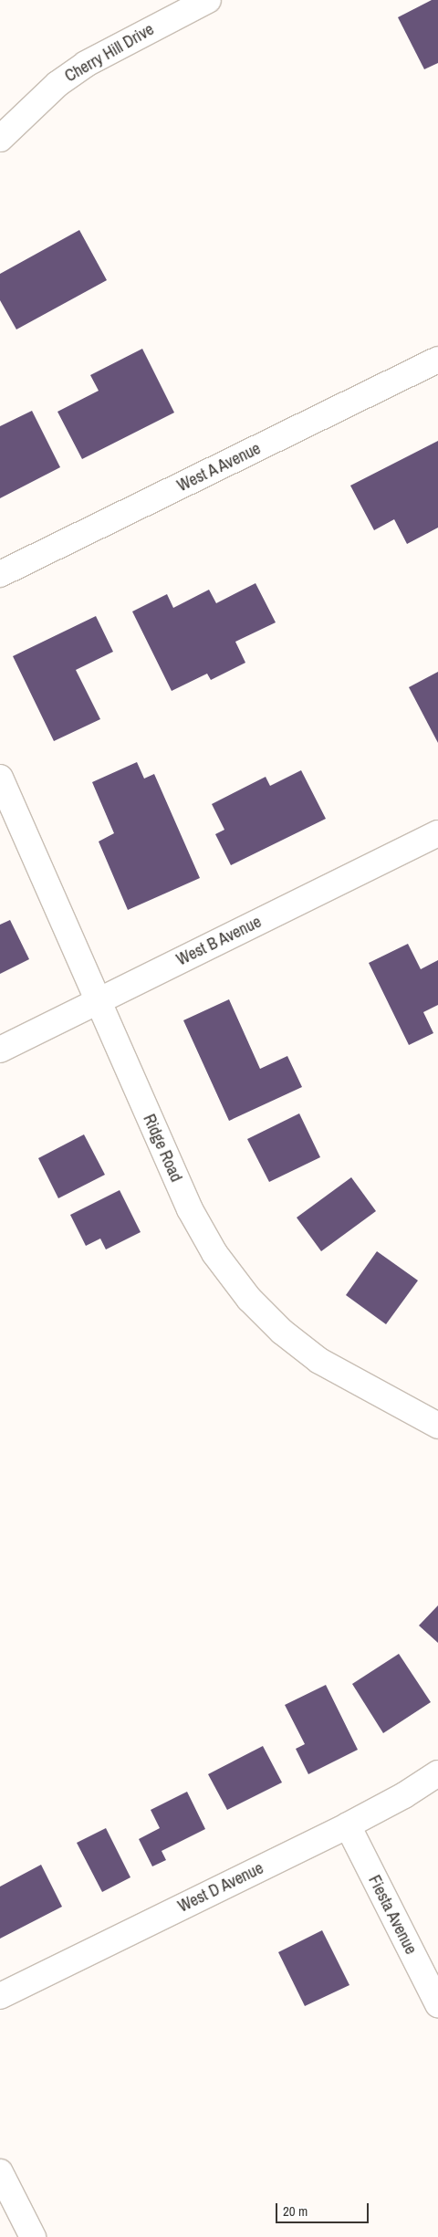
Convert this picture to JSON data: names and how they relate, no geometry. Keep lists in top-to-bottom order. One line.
{"streets":{"street":["Cherry Hill Drive","West A Avenue","West B Avenue","Ridge Road","West D Avenue","Fiesta Avenue"]},"crossings":[["West B Avenue","Ridge Road"],["West D Avenue","Fiesta Avenue"]],"scale_bar":"20 m"}
